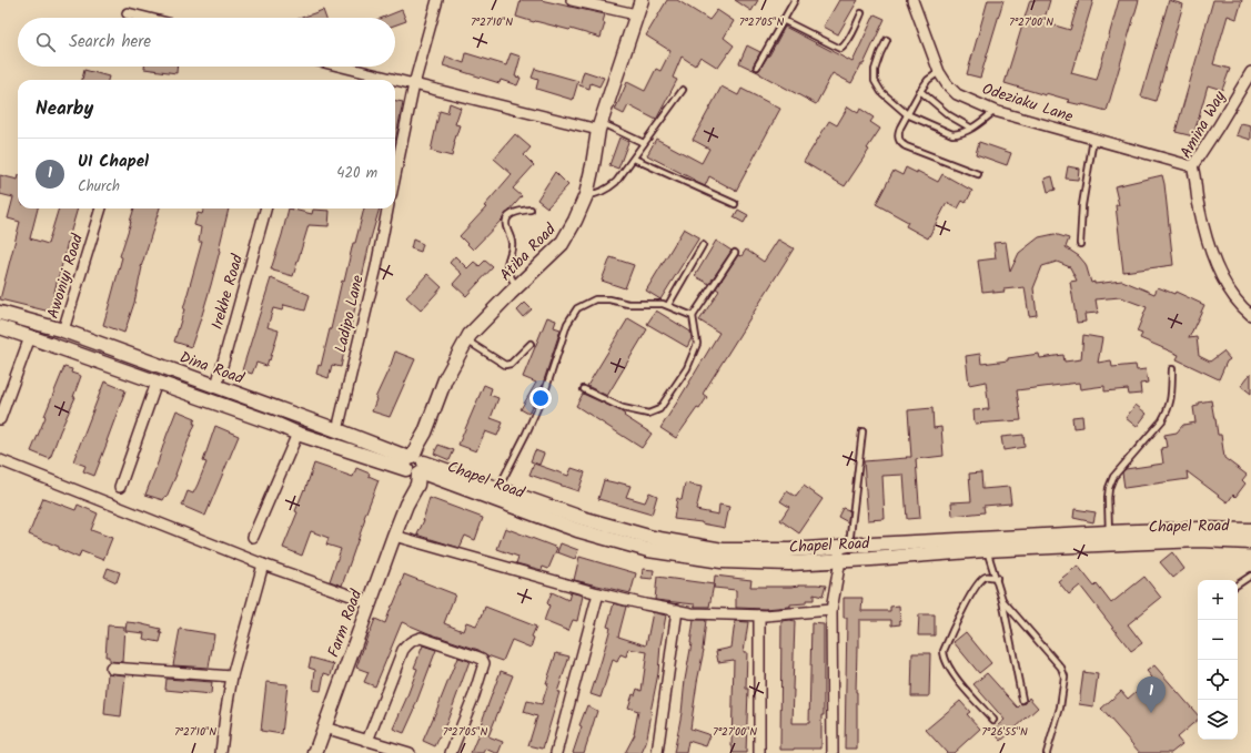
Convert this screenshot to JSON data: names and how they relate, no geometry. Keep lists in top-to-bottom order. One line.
{"streets":{"street":["Odeziaku Lane","Amina Way","Atiba Road","Awoniyi Road","Irekhe Road","Ladipo Lane","Dina Road","Chapel Road","Farm Road"]},"crossings":[["Odeziaku Lane","Amina Way"],["Atiba Road","Dina Road"],["Atiba Road","Chapel Road"],["Atiba Road","Farm Road"],["Awoniyi Road","Dina Road"],["Irekhe Road","Dina Road"],["Ladipo Lane","Dina Road"],["Dina Road","Chapel Road"],["Dina Road","Farm Road"],["Chapel Road","Farm Road"]],"page":{"search":"Search here","heading":"Nearby","list":[{"mark":"1","name":"UI Chapel","note":"Church","value":"420 m"}],"map_buttons":["+","−"],"pins":"1"},"coordinates":["7°27'10\"N","7°27'00\"N","7°27'05\"N","7°26'55\"N"]}
